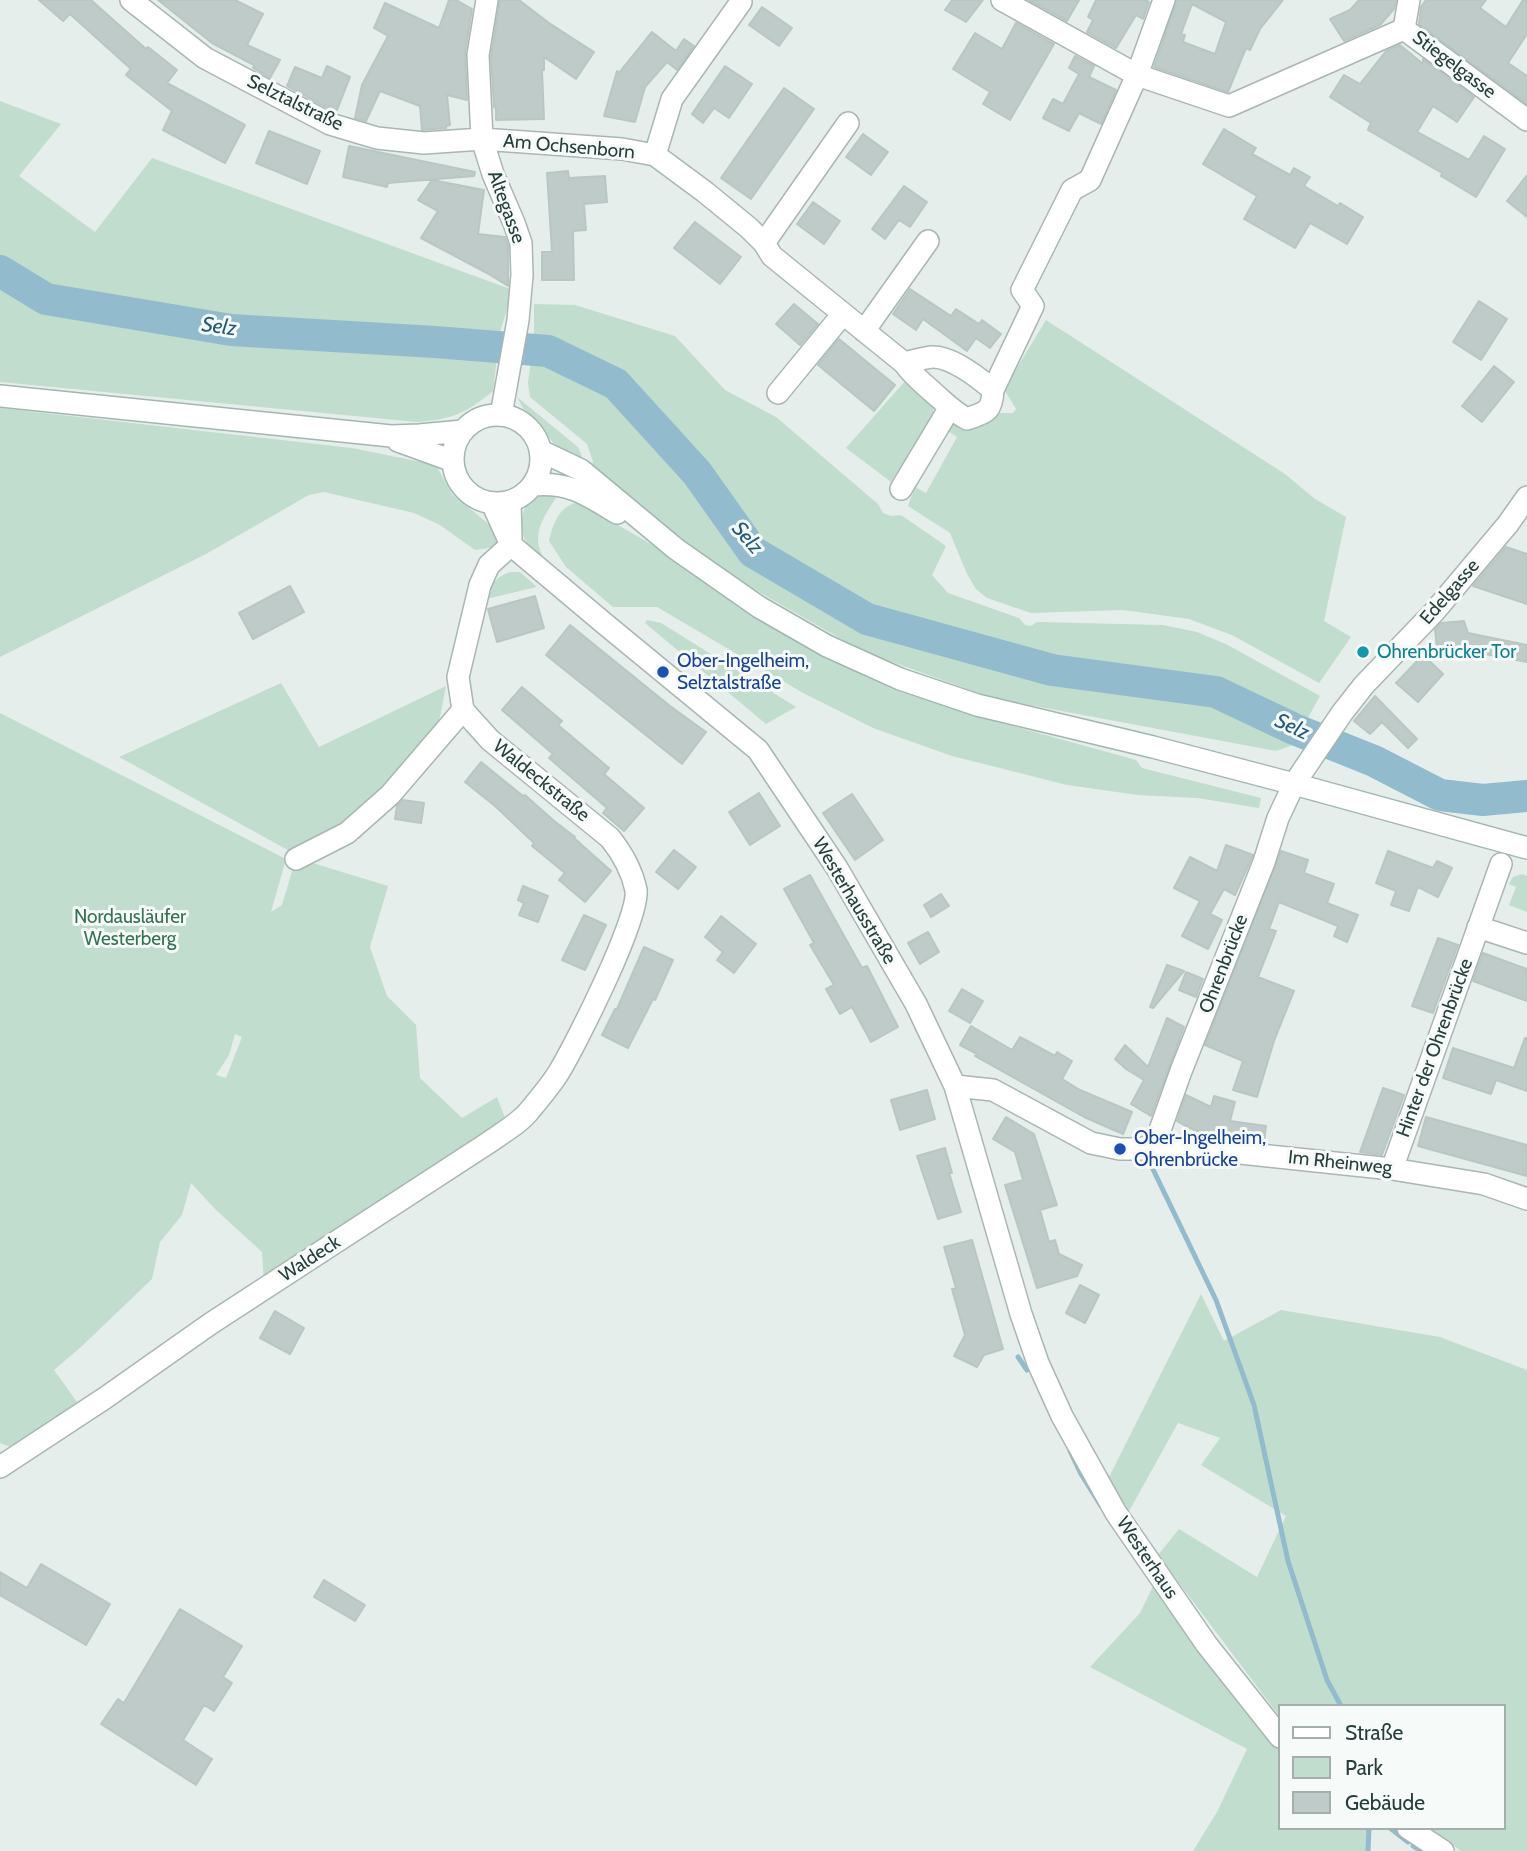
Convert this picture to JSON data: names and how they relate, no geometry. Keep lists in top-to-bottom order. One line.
{"streets":{"street":["Stiegelgasse","Selztalstraße","Am Ochsenborn","Altegasse","Edelgasse","Waldeckstraße","Westerhausstraße","Ohrenbrücke","Hinter der Ohrenbrücke","Im Rheinweg","Waldeck","Westerhaus"]},"crossings":[["Selztalstraße","Am Ochsenborn"],["Selztalstraße","Altegasse"],["Am Ochsenborn","Altegasse"],["Edelgasse","Ohrenbrücke"],["Waldeckstraße","Waldeck"],["Westerhausstraße","Im Rheinweg"],["Westerhausstraße","Westerhaus"],["Ohrenbrücke","Im Rheinweg"],["Hinter der Ohrenbrücke","Im Rheinweg"]],"water":["Selz"],"parks":["Nordausläufer Westerberg"],"places":["Ohrenbrücker Tor","Ober-Ingelheim, Selztalstraße","Ober-Ingelheim, Ohrenbrücke"],"legend":["Straße","Park","Gebäude"]}
